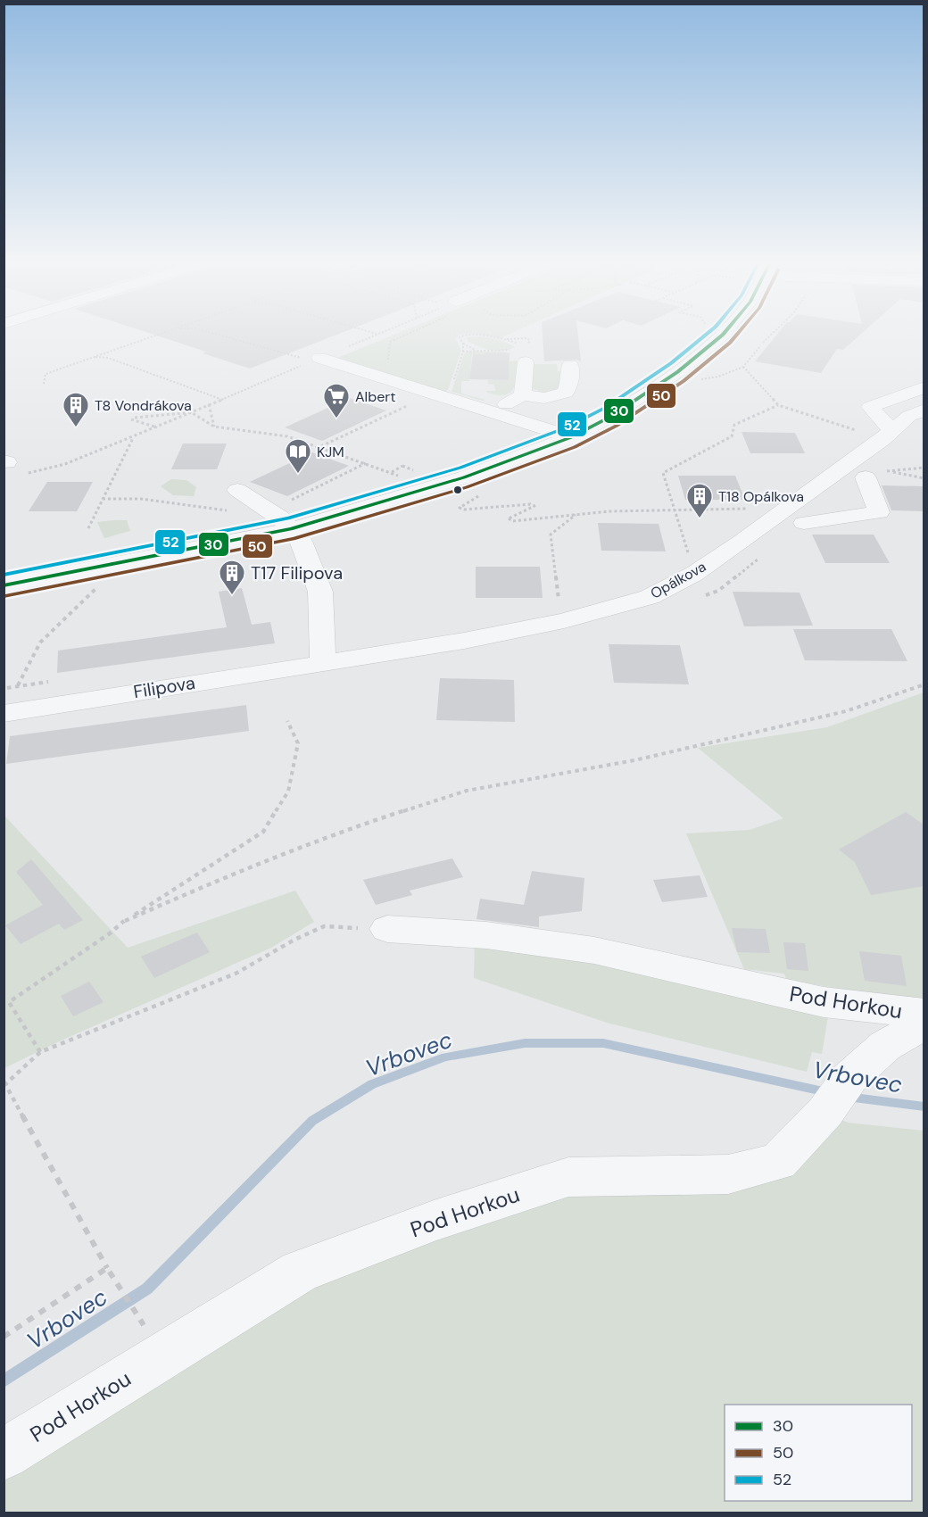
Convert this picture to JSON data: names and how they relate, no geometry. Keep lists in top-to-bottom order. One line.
{"streets":{"street":["Opálkova","Filipova","Pod Horkou"]},"crossings":[["Opálkova","Filipova"]],"water":["Vrbovec"],"places":{"supermarket":["Albert"],"building":["T8 Vondrákova","T18 Opálkova","T17 Filipova"],"library":["KJM"]},"lines":["transit line 30","transit line 50","transit line 52"],"legend":["30","50","52"]}
